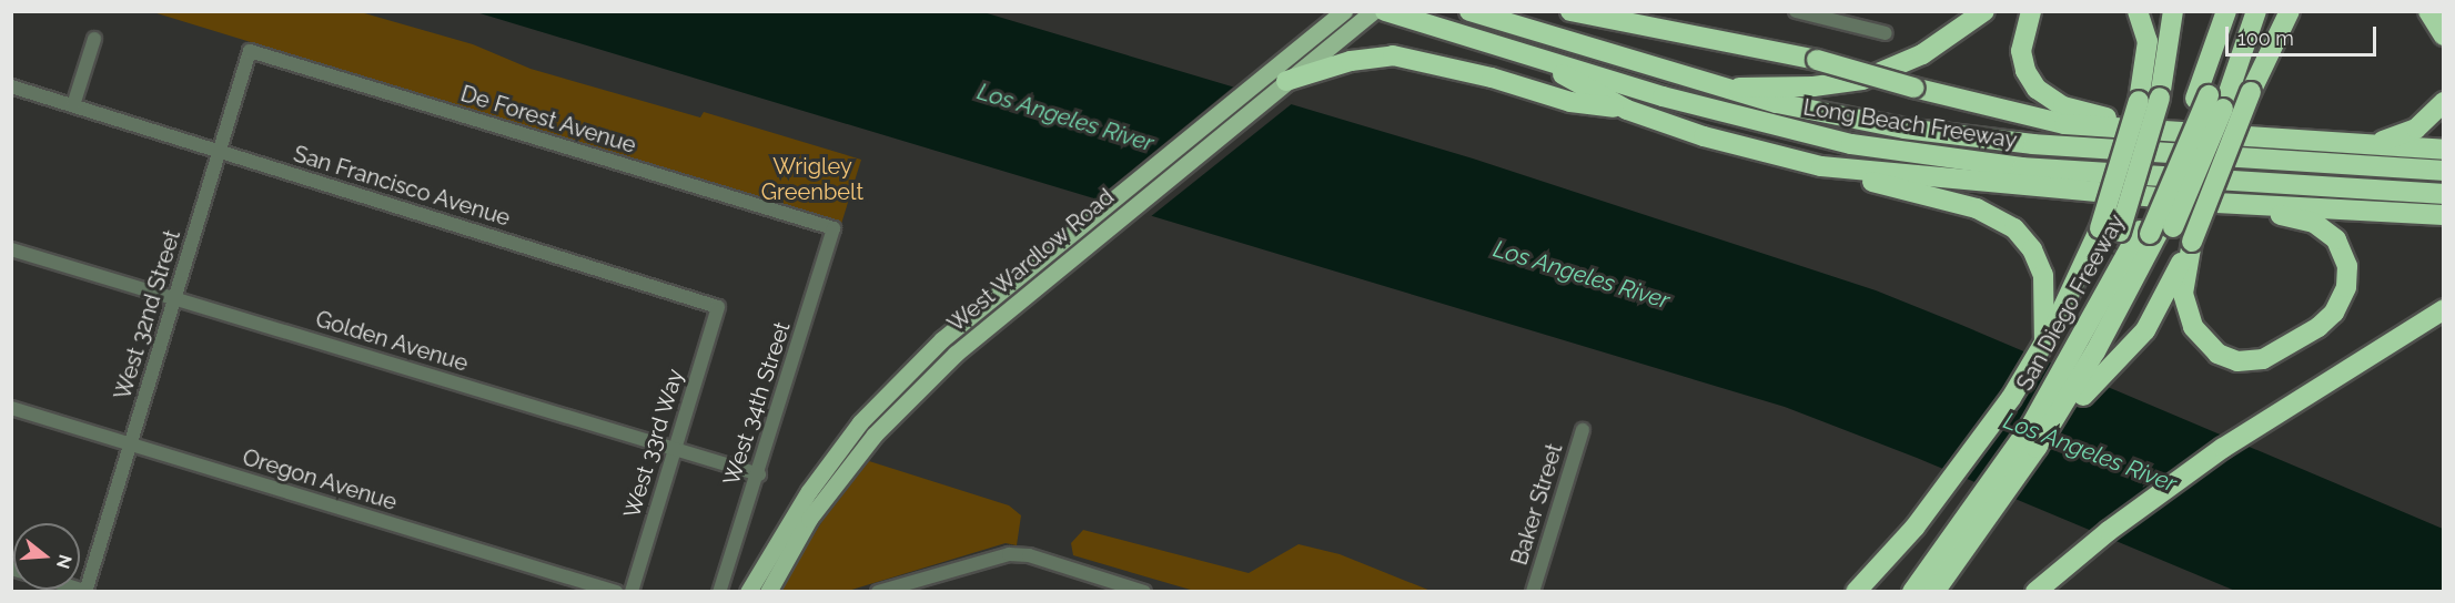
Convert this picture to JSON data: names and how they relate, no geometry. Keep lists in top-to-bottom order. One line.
{"streets":{"highway":["Long Beach Freeway","San Diego Freeway"],"main road":["West Wardlow Road"],"street":["De Forest Avenue","San Francisco Avenue","West 32nd Street","Golden Avenue","West 34th Street","West 33rd Way","Oregon Avenue","Baker Street"]},"crossings":[["De Forest Avenue","West 32nd Street"],["De Forest Avenue","West 34th Street"],["San Francisco Avenue","West 32nd Street"],["San Francisco Avenue","West 33rd Way"],["West 32nd Street","Golden Avenue"],["West 32nd Street","Oregon Avenue"],["Golden Avenue","West 34th Street"],["Golden Avenue","West 33rd Way"]],"water":["Los Angeles River"],"parks":["Wrigley Greenbelt"],"scale_bar":"100 m","north":"right"}
